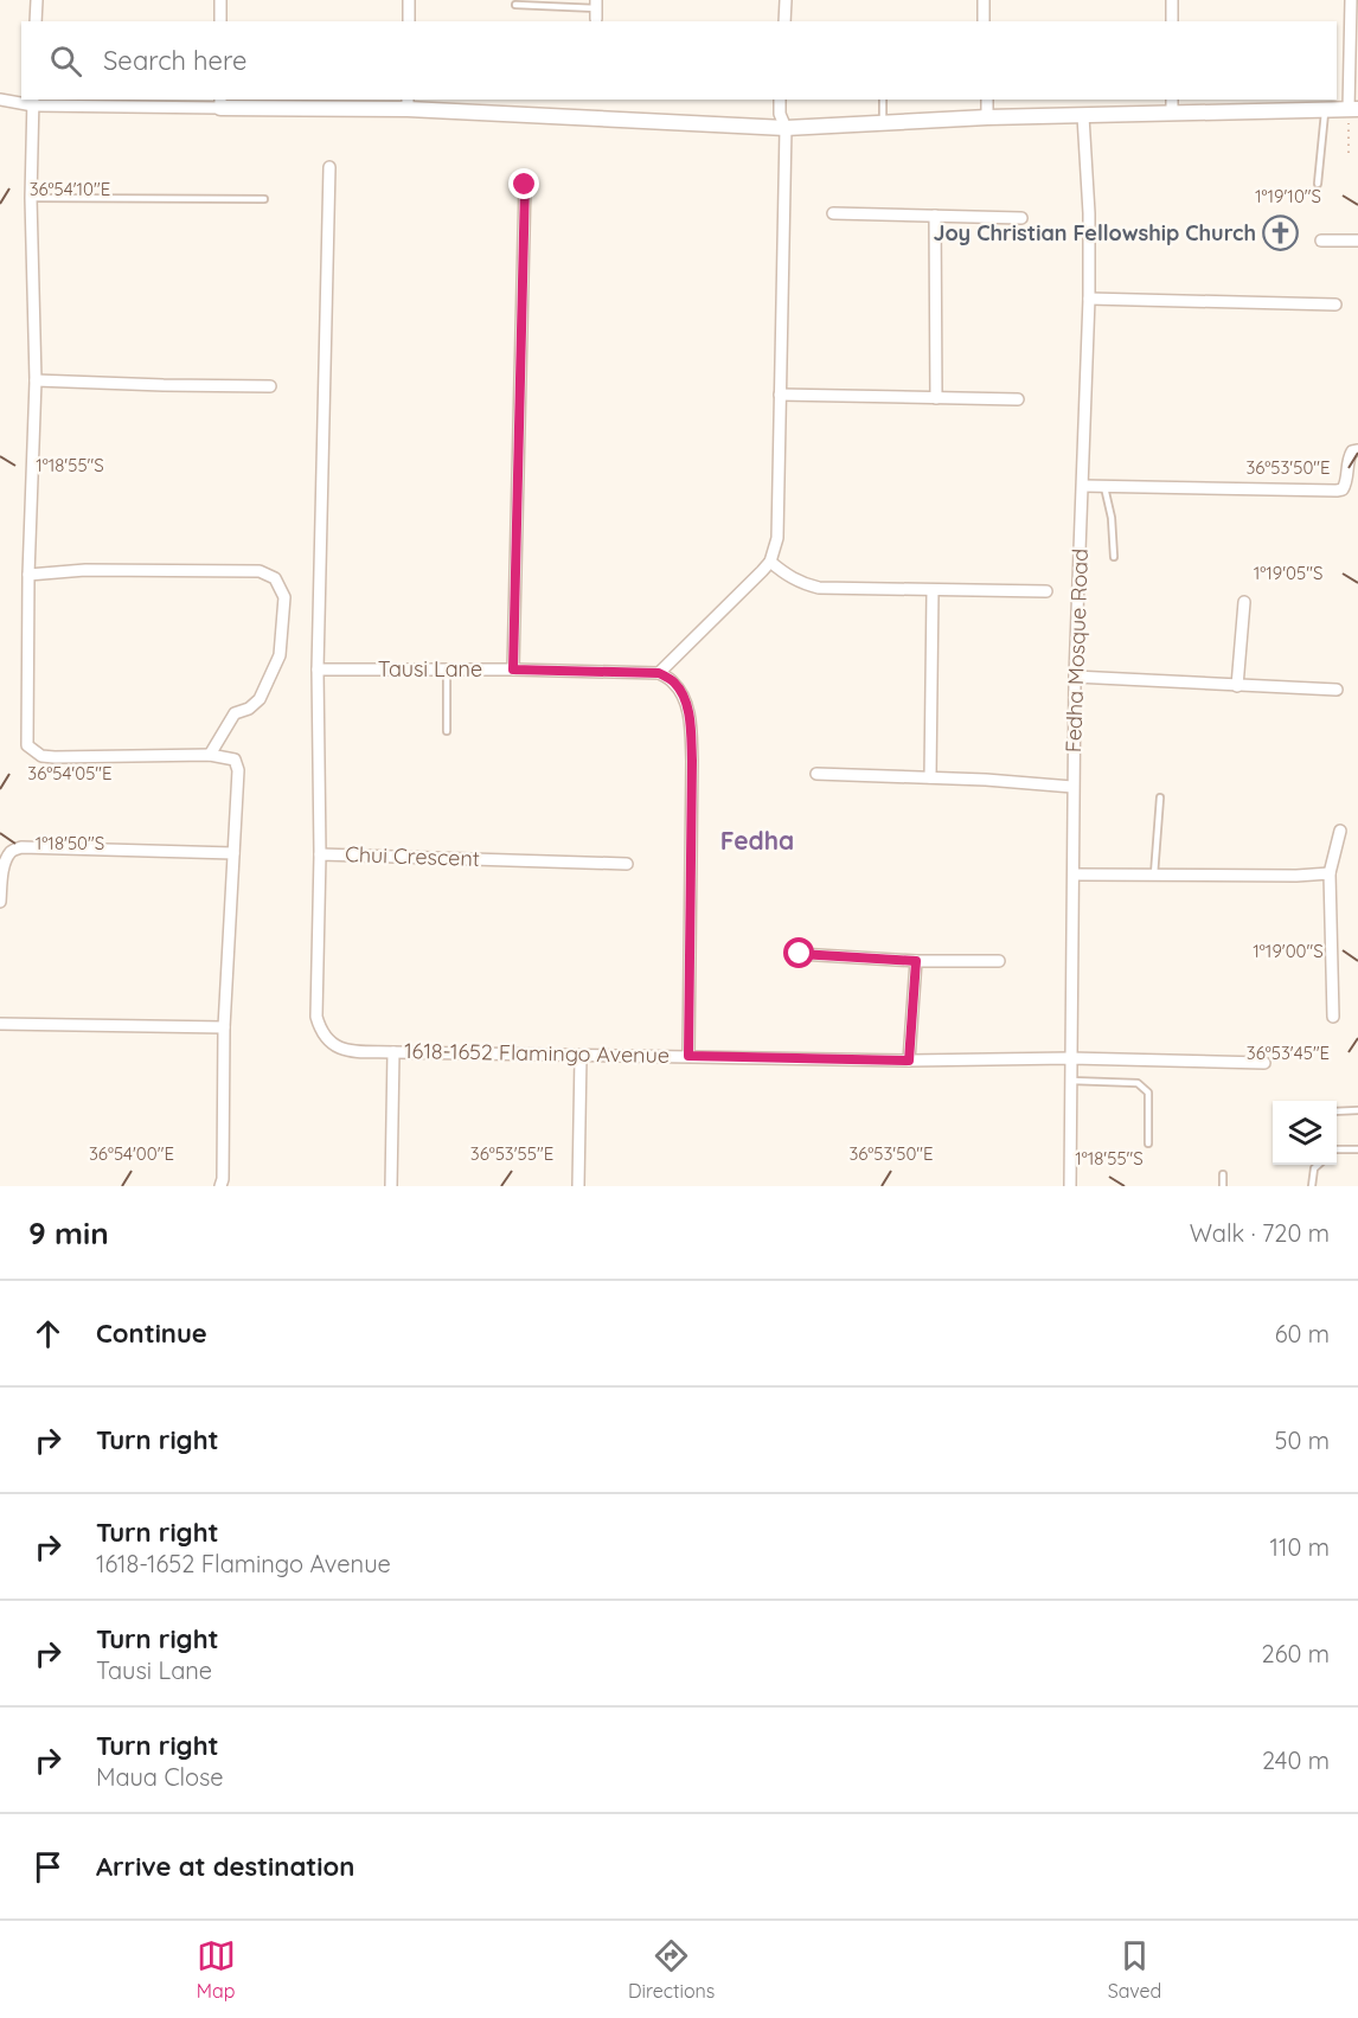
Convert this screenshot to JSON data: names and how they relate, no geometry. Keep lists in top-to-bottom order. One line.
{"streets":{"street":["Fedha Mosque Road","Tausi Lane","Chui Crescent","1618-1652 Flamingo Avenue"]},"crossings":[["Fedha Mosque Road","1618-1652 Flamingo Avenue"],["Chui Crescent","1618-1652 Flamingo Avenue"]],"districts":["Fedha"],"places":{"church":["Joy Christian Fellowship Church"]},"page":{"search":"Search here","heading":["9 min","Walk · 720 m"],"list":[["Continue","60 m"],["Turn right","50 m"],["Turn right","1618-1652 Flamingo Avenue","110 m"],["Turn right","Tausi Lane","260 m"],["Turn right","Maua Close","240 m"],"Arrive at destination"],"nav":["Map","Directions","Saved"]},"coordinates":["36°54'10\"E","1°19'10\"S","1°18'55\"S","36°53'50\"E","1°19'05\"S","36°54'05\"E","1°18'50\"S","1°19'00\"S","36°53'45\"E","36°54'00\"E","36°53'55\"E"]}
